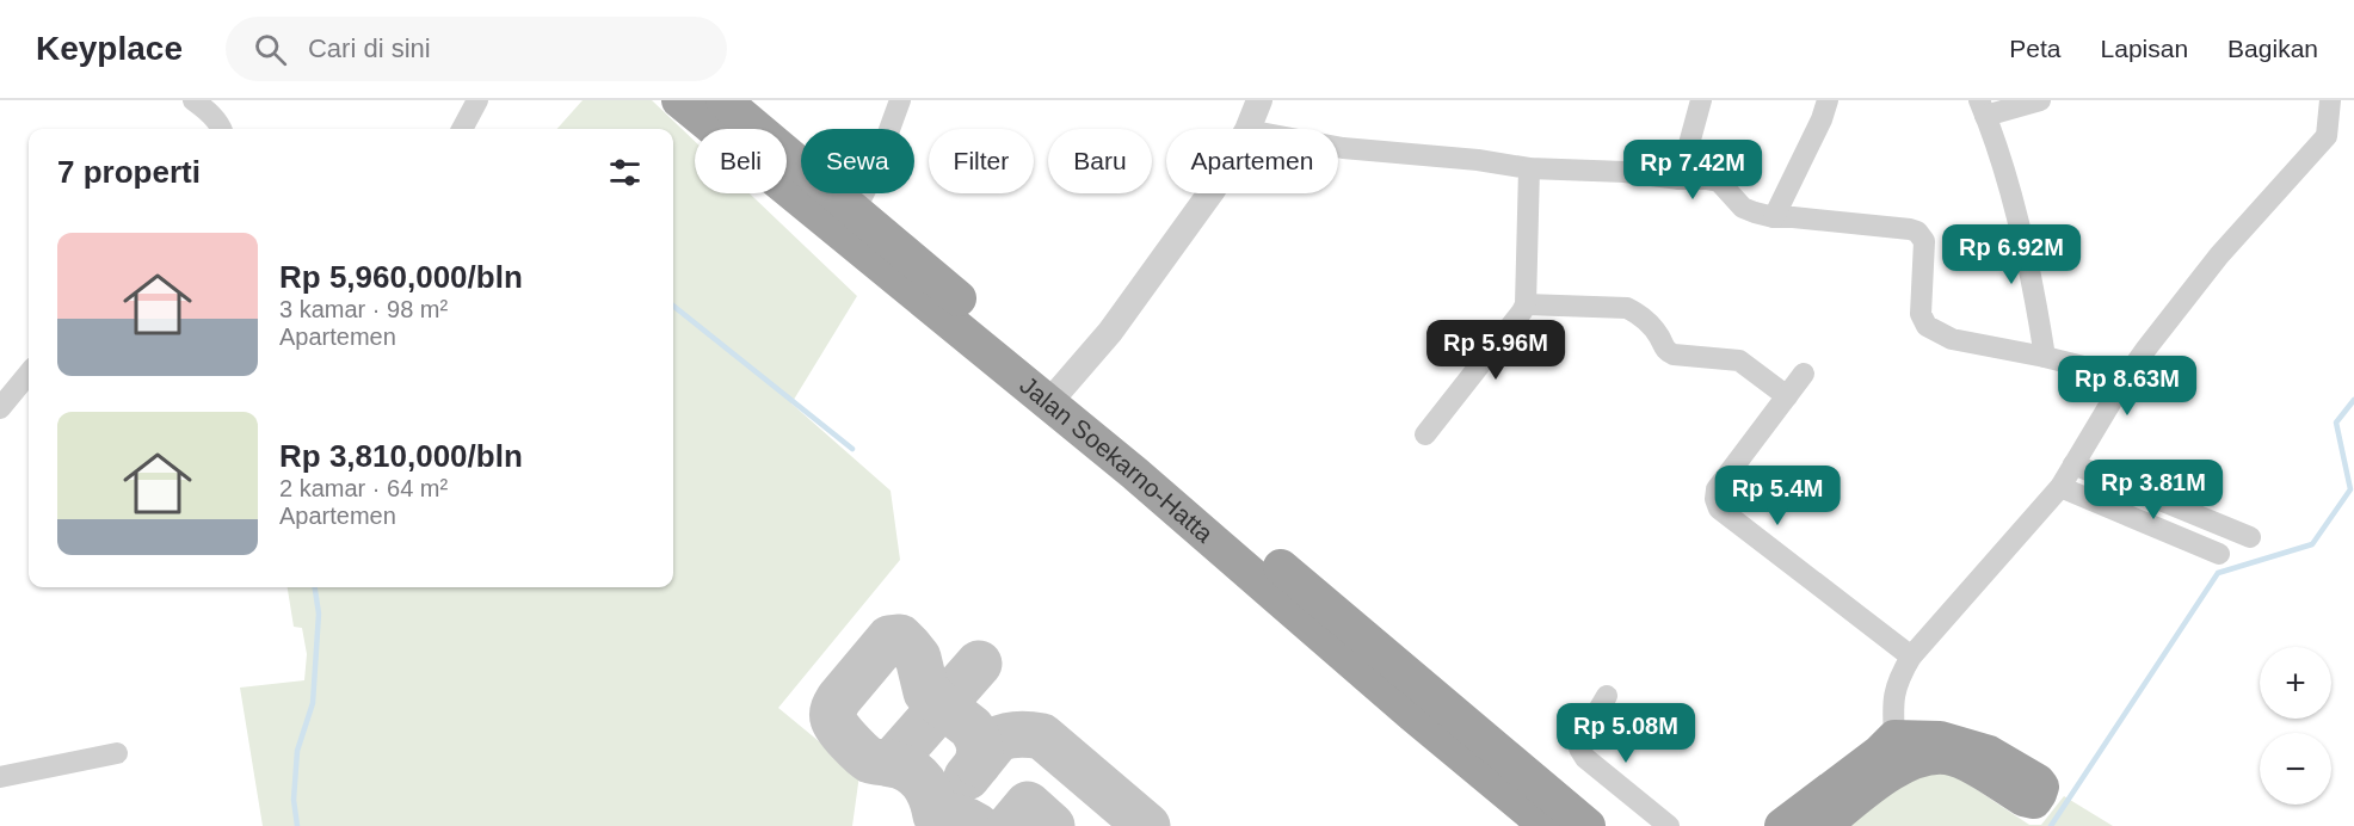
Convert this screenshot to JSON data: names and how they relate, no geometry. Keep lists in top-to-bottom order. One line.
{"streets":{"highway":["Jalan Soekarno-Hatta"]},"page":{"header":"Keyplace","search":"Cari di sini","nav":["Peta","Lapisan","Bagikan"],"chip":["Beli","Sewa","Filter","Baru","Apartemen"],"heading":"7 properti","price":["Rp 7.42M","Rp 6.92M","Rp 5.96M","Rp 8.63M","Rp 3.81M","Rp 5.4M","Rp 5.08M"],"list":[{"name":"Rp 5,960,000/bln","note":"3 kamar · 98 m² · Apartemen"},{"name":"Rp 3,810,000/bln","note":"2 kamar · 64 m² · Apartemen"}],"map_buttons":["+","−"]}}
